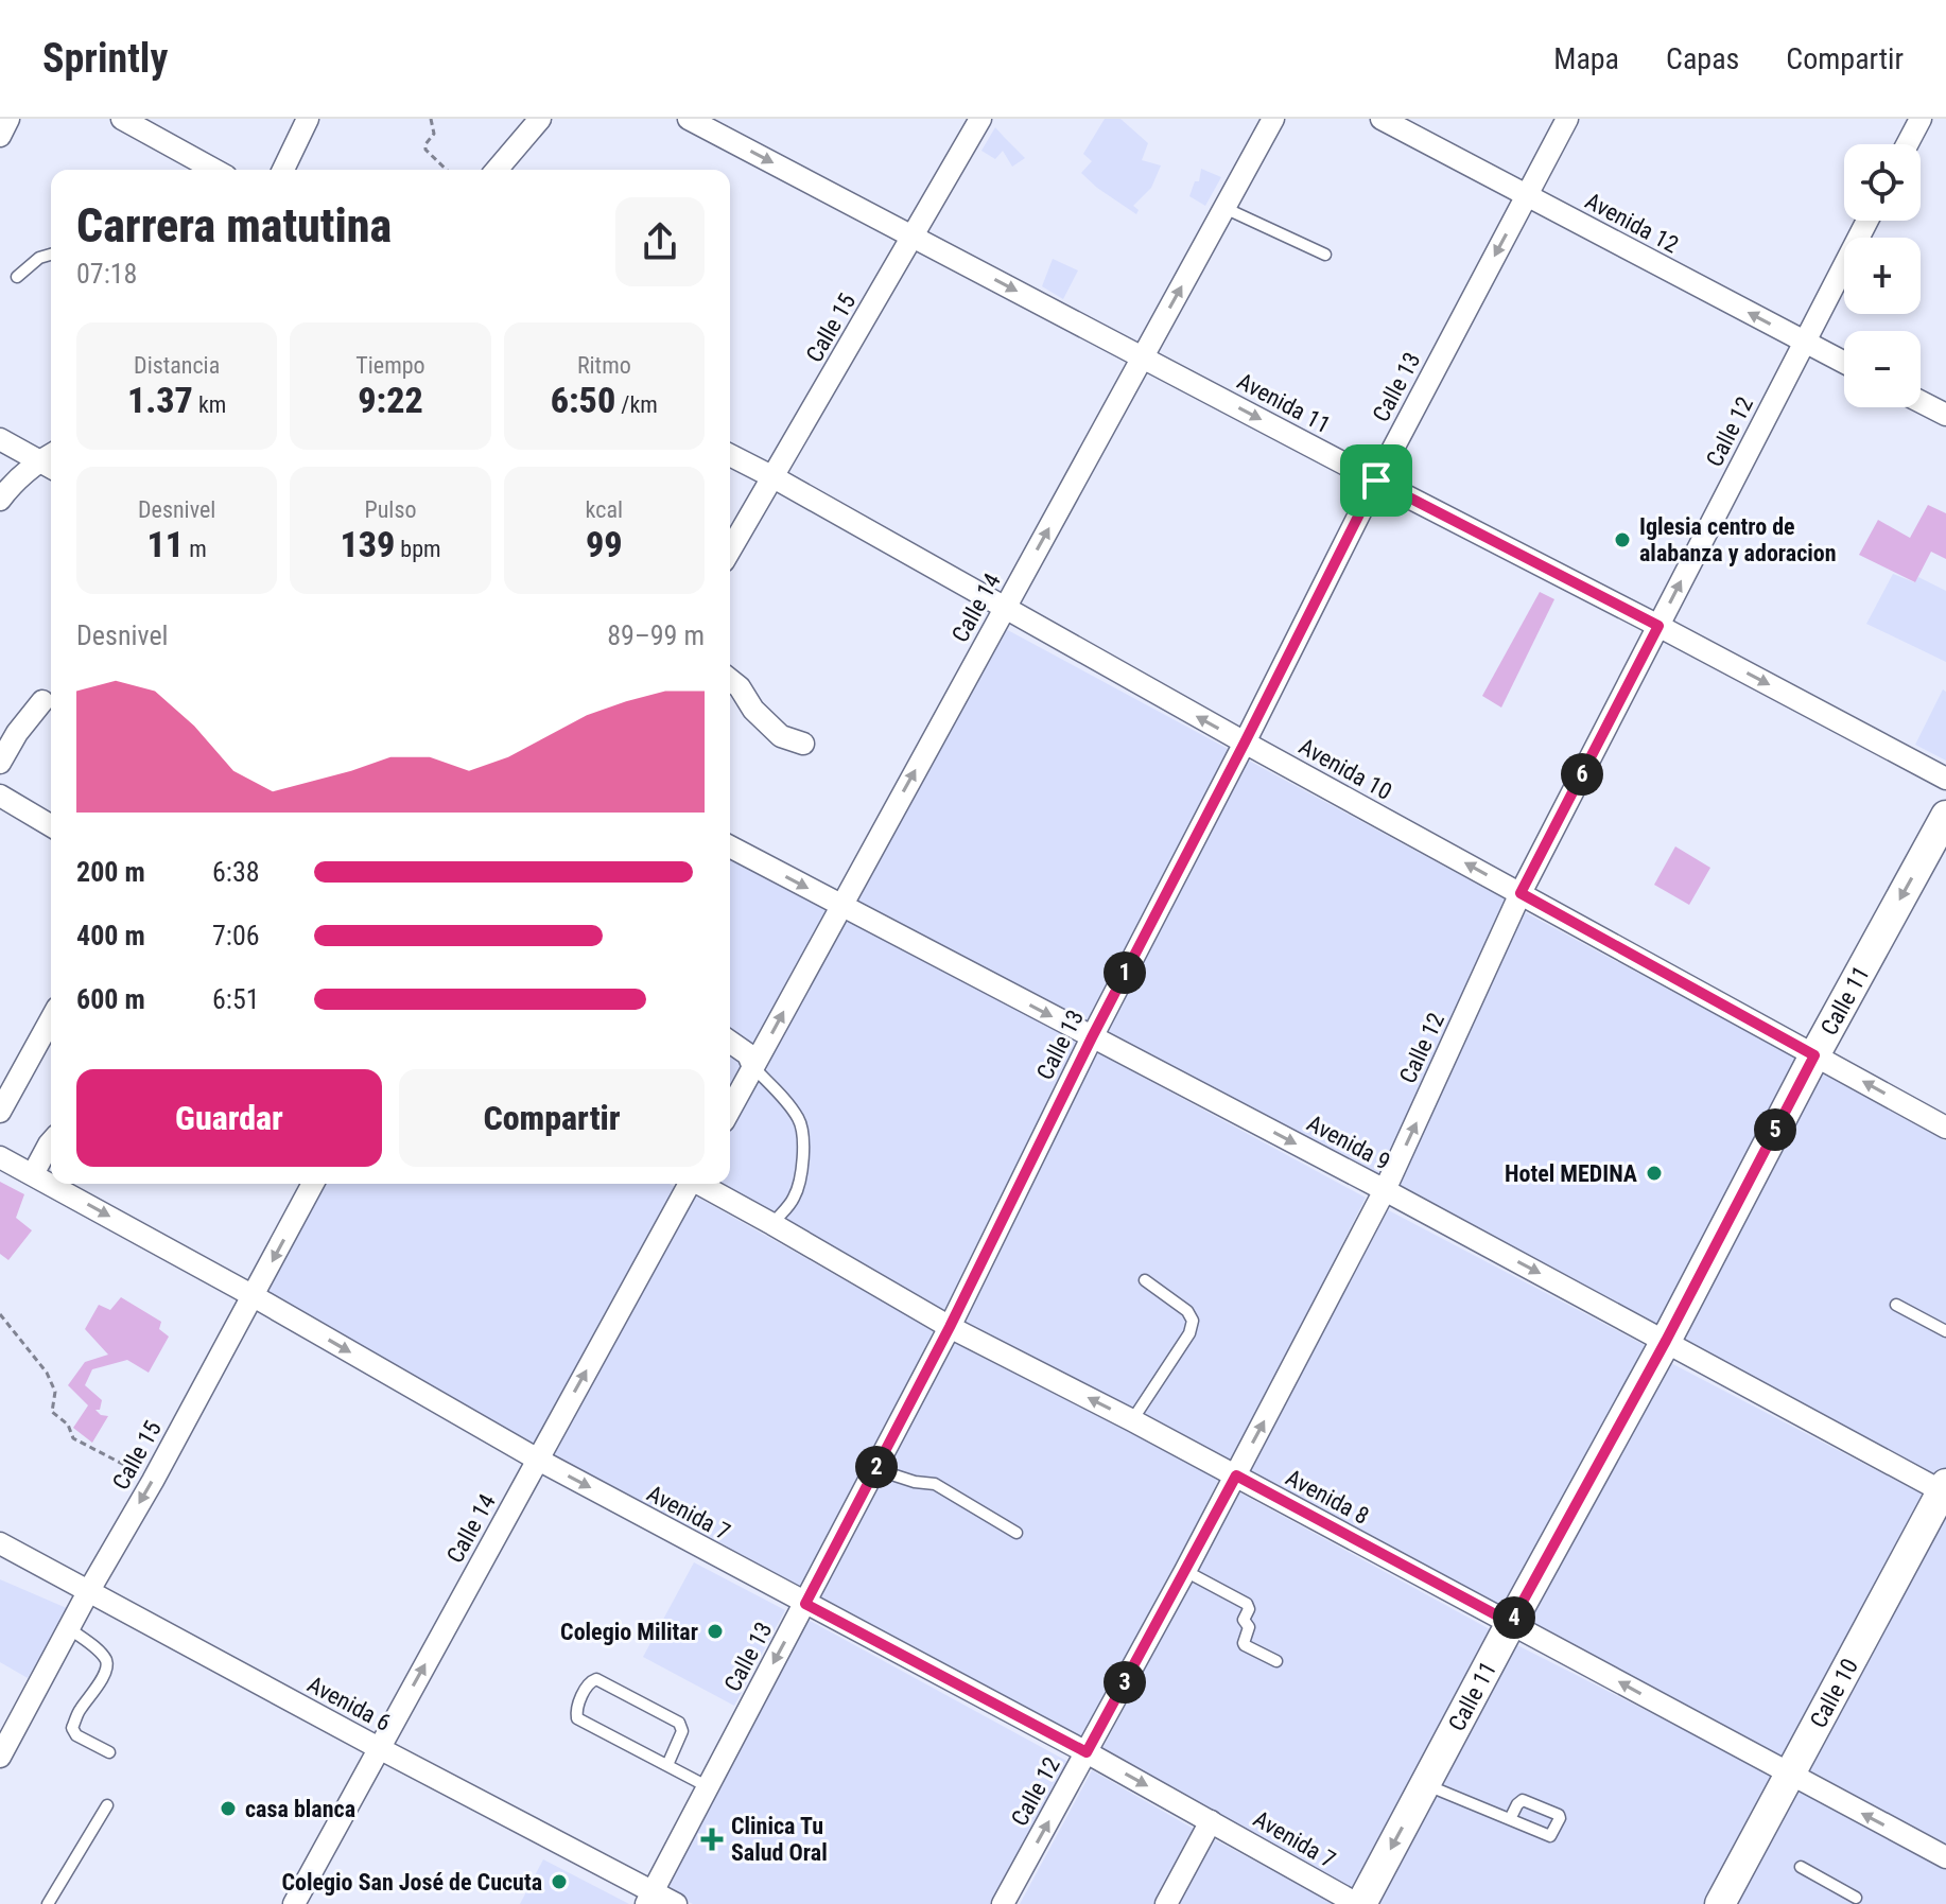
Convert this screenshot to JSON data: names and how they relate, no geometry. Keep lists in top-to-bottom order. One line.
{"streets":{"street":["Avenida 12","Calle 15","Calle 13","Avenida 11","Calle 12","Calle 14","Avenida 10","Calle 11","Avenida 9","Avenida 8","Avenida 7","Calle 10","Avenida 6"]},"crossings":[["Avenida 12","Calle 13"],["Avenida 12","Calle 12"],["Calle 15","Avenida 11"],["Calle 15","Avenida 10"],["Calle 15","Avenida 7"],["Calle 15","Avenida 6"],["Calle 13","Avenida 11"],["Calle 13","Avenida 10"],["Calle 13","Avenida 9"],["Calle 13","Avenida 8"],["Calle 13","Avenida 7"],["Calle 13","Avenida 6"],["Avenida 11","Calle 12"],["Avenida 11","Calle 14"],["Calle 12","Avenida 10"],["Calle 12","Avenida 9"],["Calle 12","Avenida 8"],["Calle 12","Avenida 7"],["Calle 14","Avenida 10"],["Calle 14","Avenida 9"],["Calle 14","Avenida 7"],["Calle 14","Avenida 6"],["Avenida 10","Calle 11"],["Calle 11","Avenida 9"],["Calle 11","Avenida 8"],["Calle 11","Avenida 7"],["Avenida 9","Calle 10"],["Avenida 8","Calle 10"]],"one_way":["Avenida 12","Avenida 11","Calle 12","Calle 14","Avenida 10","Avenida 9","Avenida 8","Avenida 7"],"places":{"other":["Iglesia centro de alabanza y adoracion","Hotel MEDINA","Colegio Militar","casa blanca","Colegio San José de Cucuta"],"health":["Clinica Tu Salud Oral"]},"page":{"header":"Sprintly","nav":["Mapa","Capas","Compartir"],"map_buttons":["+","−"],"heading":["Carrera matutina","07:18"],"stats":[["Distancia","1.37 km"],["Tiempo","9:22"],["Ritmo","6:50 /km"],["Desnivel","11 m"],["Pulso","139 bpm"],["kcal","99"]],"chart":["Desnivel","89–99 m"],"pins":["6","1","5","2","4","3"],"list":[{"name":"200 m","note":"6:38"},{"name":"400 m","note":"7:06"},{"name":"600 m","note":"6:51"}],"buttons":["Guardar","Compartir"]}}
